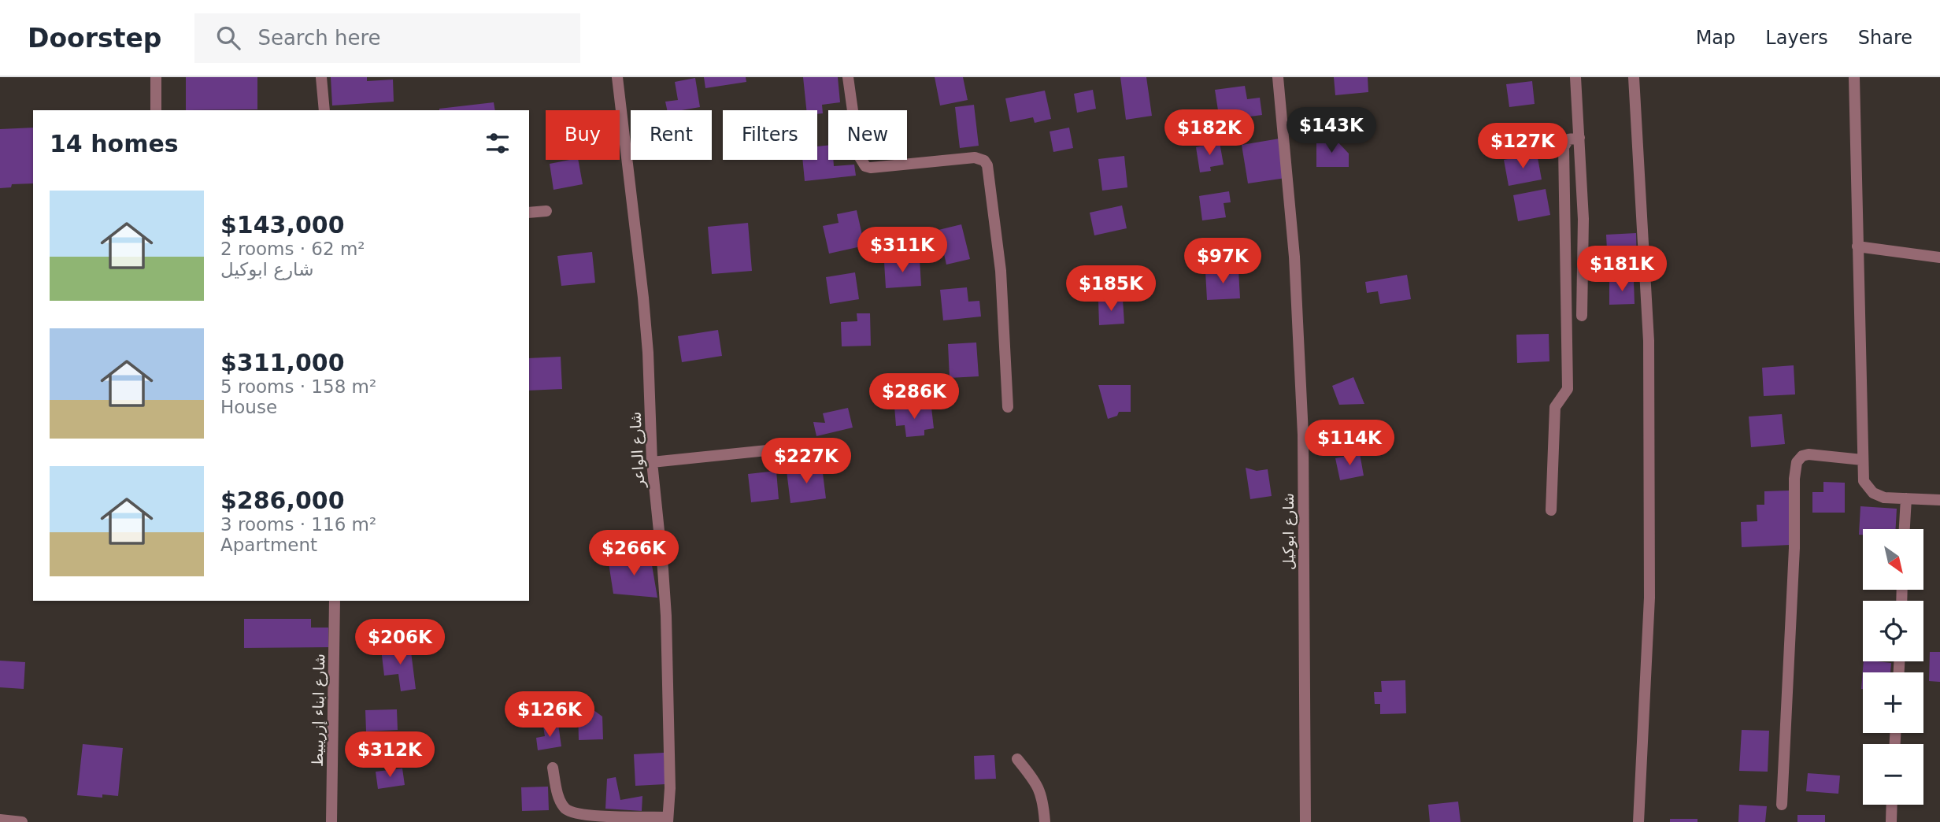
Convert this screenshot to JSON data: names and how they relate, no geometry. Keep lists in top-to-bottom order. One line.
{"streets":{"street":["شارع الواعر","شارع ابوكيل","شارع ابناء إزريبيط"]},"north":"bottom right","page":{"header":"Doorstep","search":"Search here","nav":["Map","Layers","Share"],"price":["$143K","$182K","$127K","$311K","$97K","$181K","$185K","$286K","$114K","$227K","$266K","$206K","$126K","$312K"],"chip":["Buy","Rent","Filters","New"],"heading":"14 homes","list":[{"name":"$143,000","note":"2 rooms · 62 m² · شارع ابوكيل"},{"name":"$311,000","note":"5 rooms · 158 m² · House"},{"name":"$286,000","note":"3 rooms · 116 m² · Apartment"}],"map_buttons":["+","−"]}}
